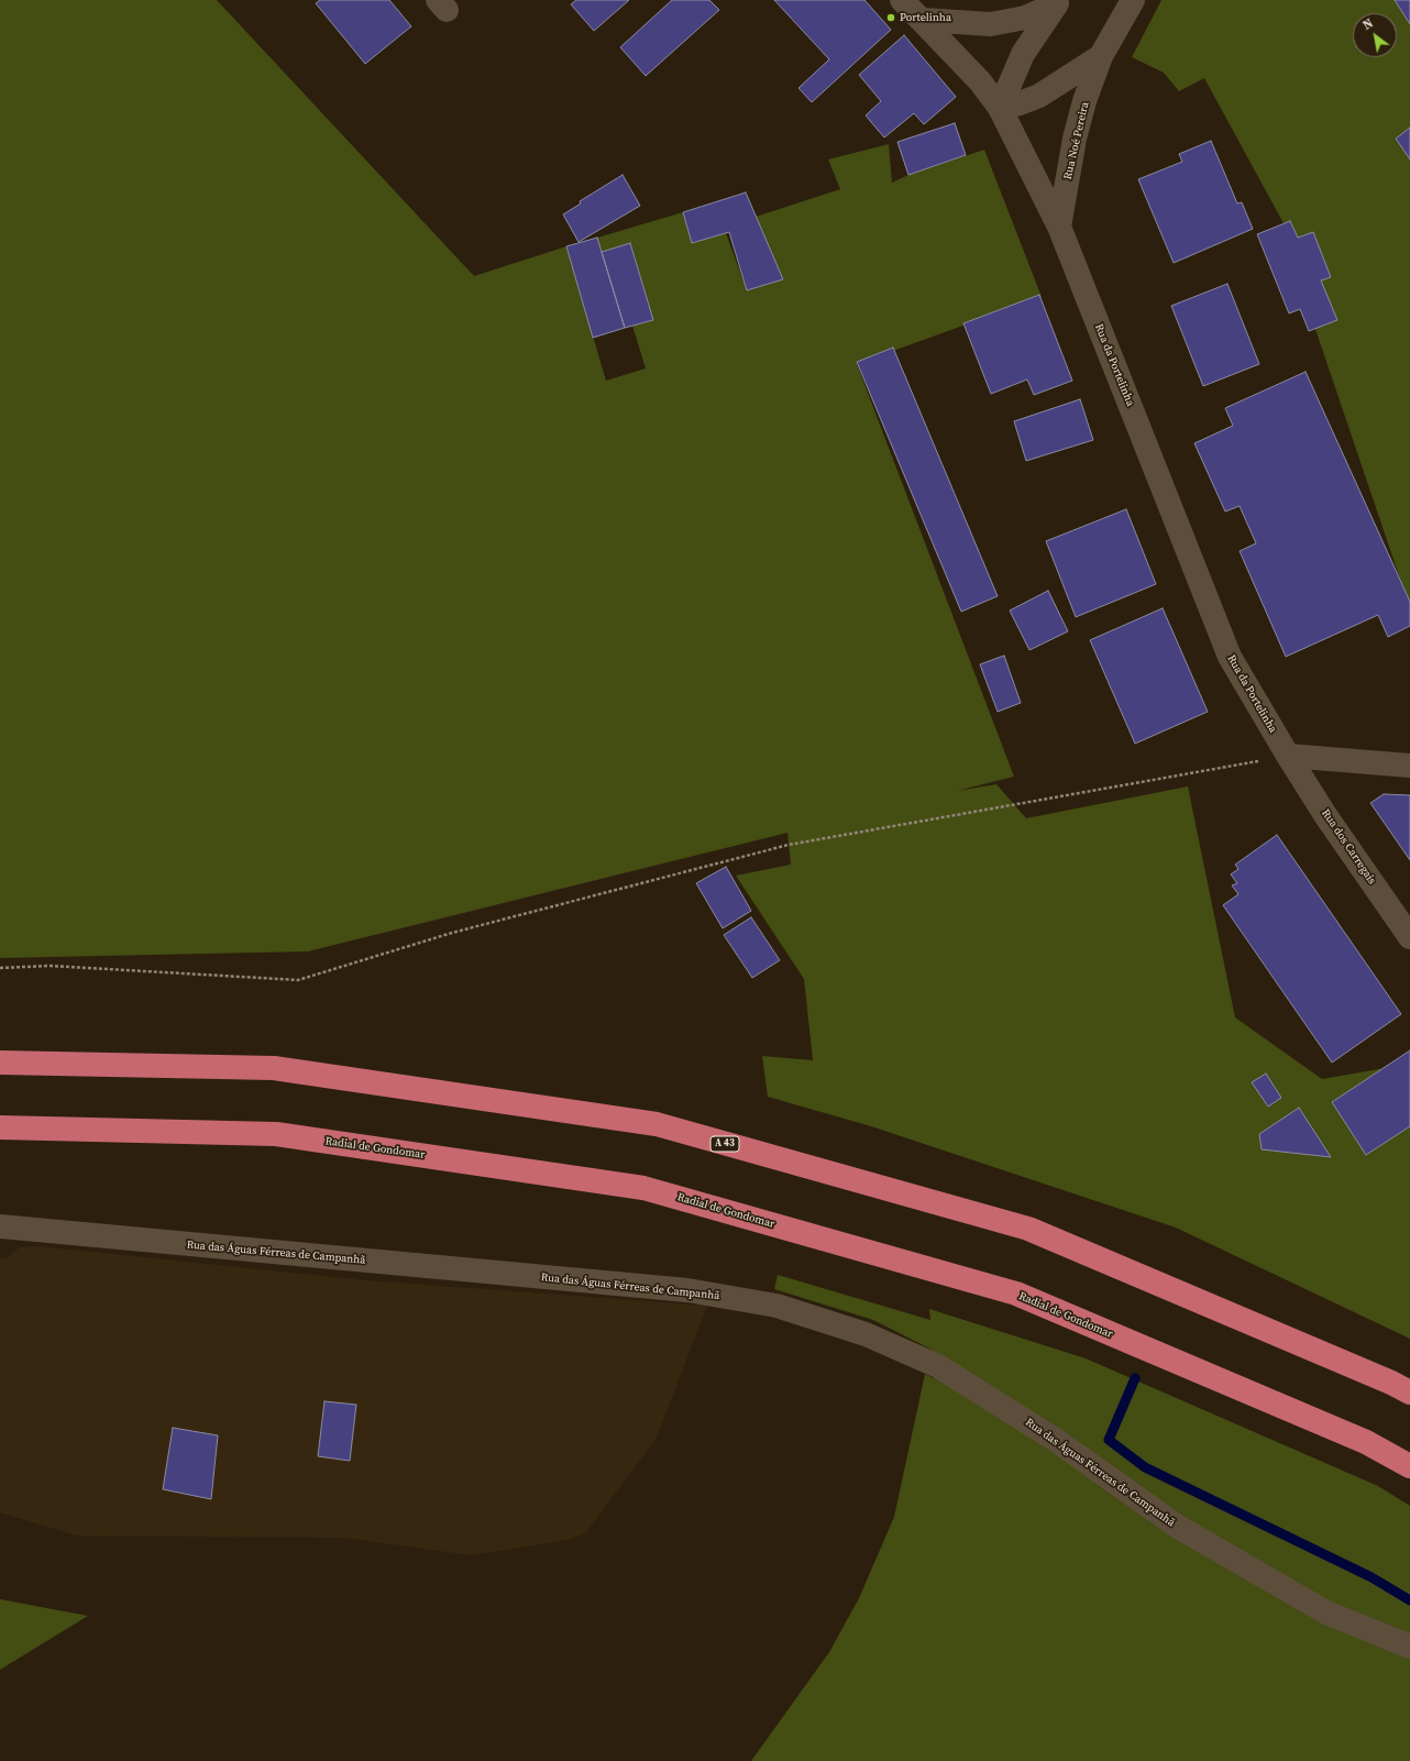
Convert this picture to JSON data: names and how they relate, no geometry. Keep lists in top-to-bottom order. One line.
{"streets":{"highway":["A 43","Radial de Gondomar"],"street":["Rua Noé Pereira","Rua da Portelinha","Rua dos Carregais","Rua das Águas Férreas de Campanhã"]},"crossings":[["Rua Noé Pereira","Rua da Portelinha"],["Rua da Portelinha","Rua dos Carregais"]],"places":["Portelinha"],"north":"top left"}
